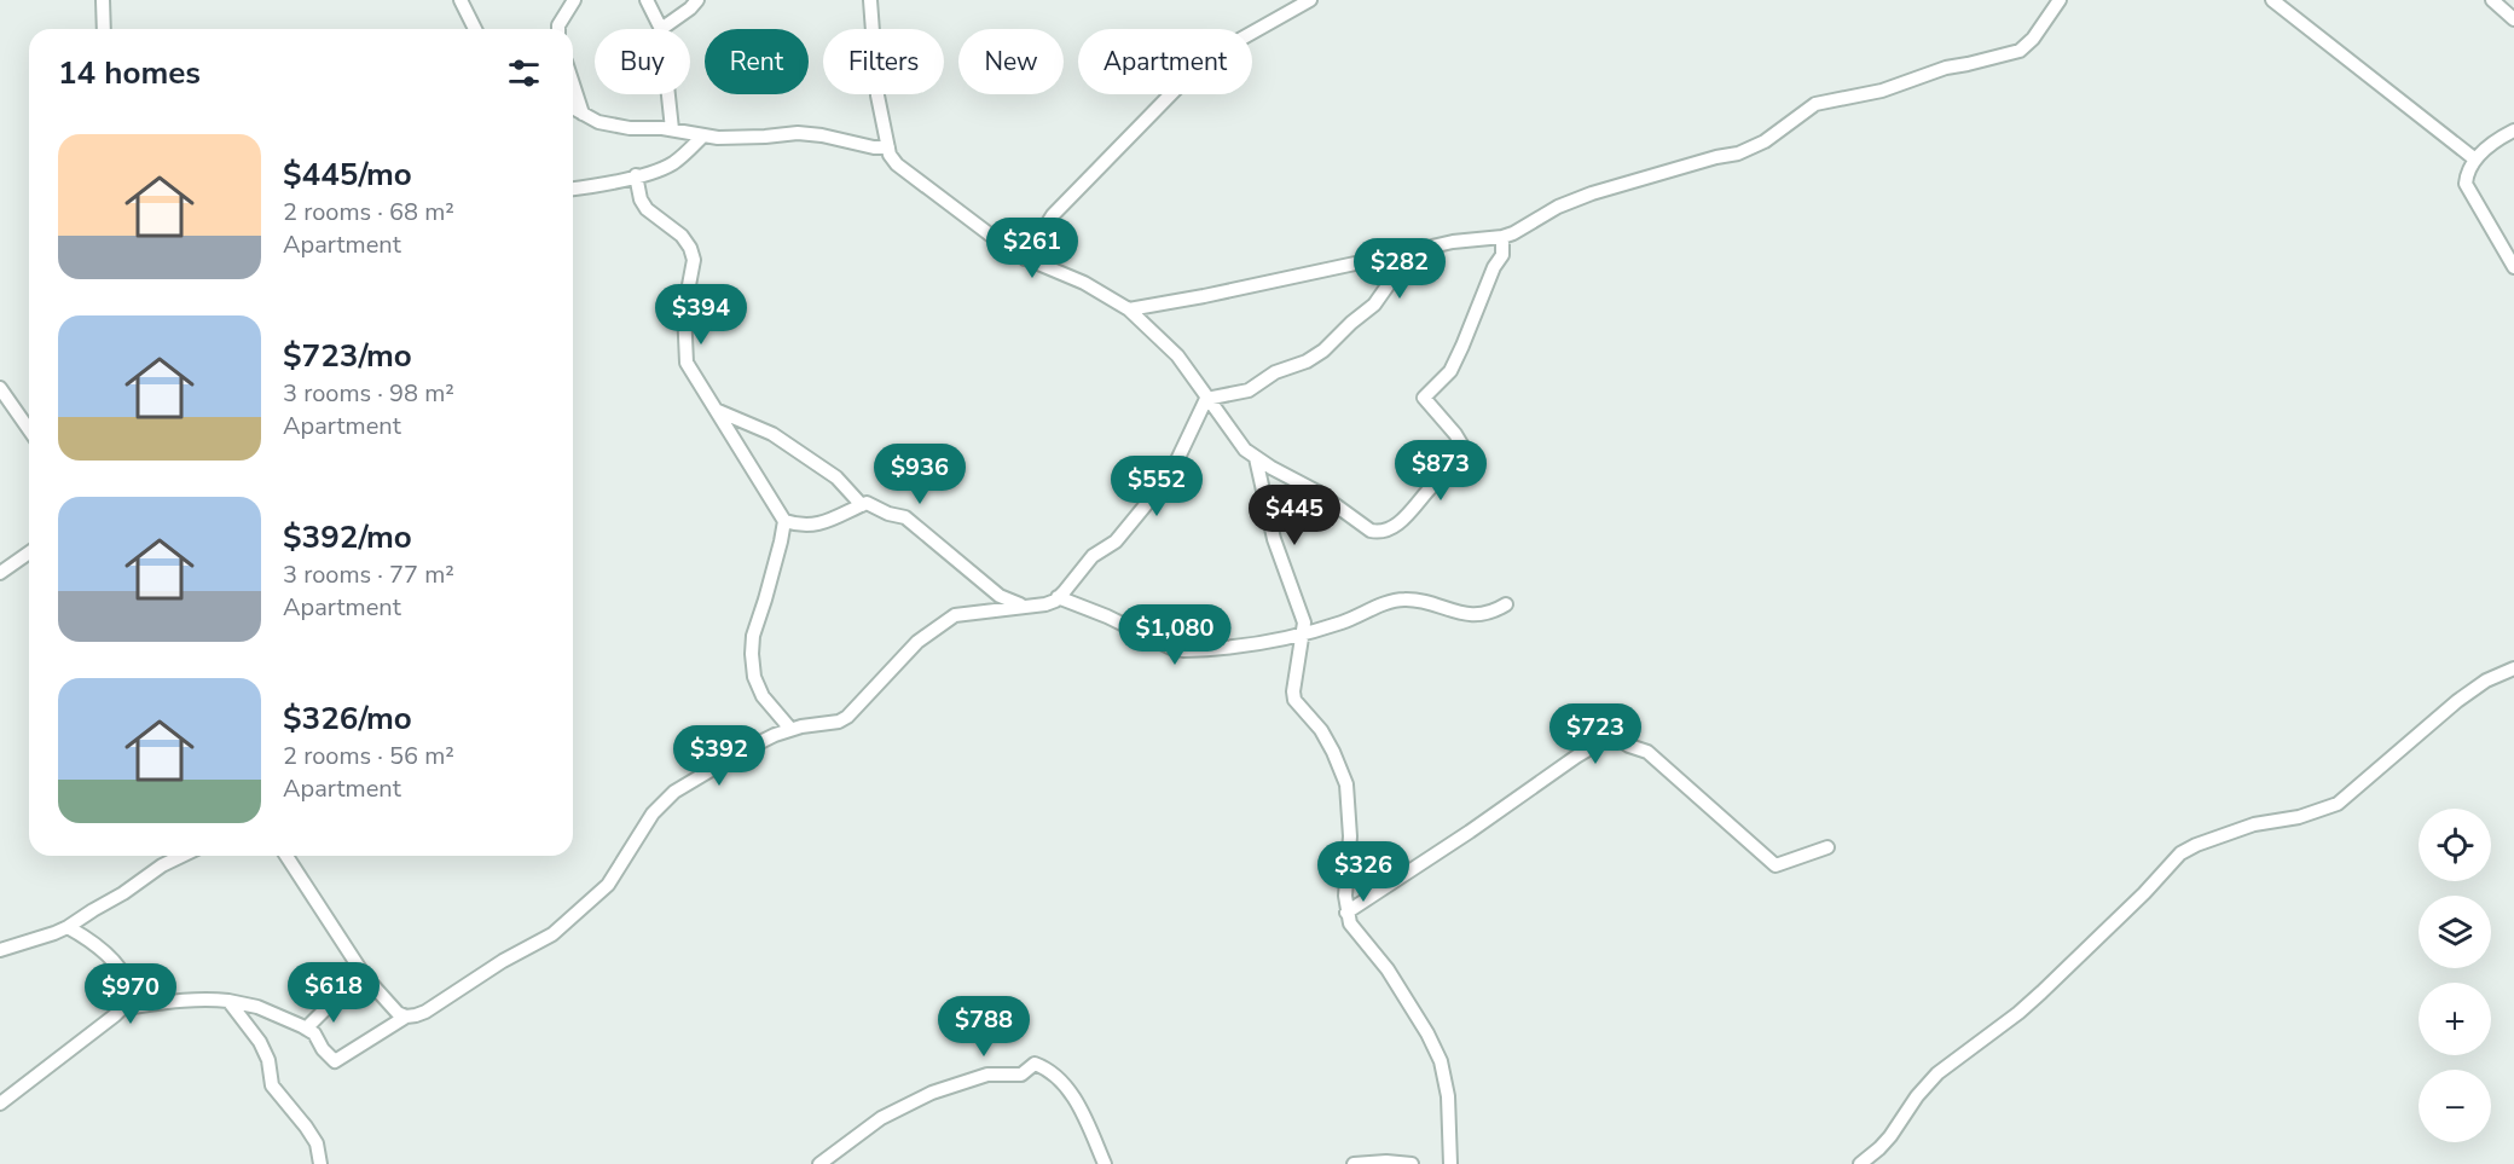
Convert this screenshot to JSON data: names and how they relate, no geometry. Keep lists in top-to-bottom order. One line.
{"page":{"chip":["Buy","Rent","Filters","New","Apartment"],"heading":"14 homes","list":[{"name":"$445/mo","note":"2 rooms · 68 m² · Apartment"},{"name":"$723/mo","note":"3 rooms · 98 m² · Apartment"},{"name":"$392/mo","note":"3 rooms · 77 m² · Apartment"},{"name":"$326/mo","note":"2 rooms · 56 m² · Apartment"}],"price":["$261","$282","$394","$873","$936","$552","$445","$1,080","$723","$392","$326","$618","$970","$788"],"map_buttons":["+","−"]}}
